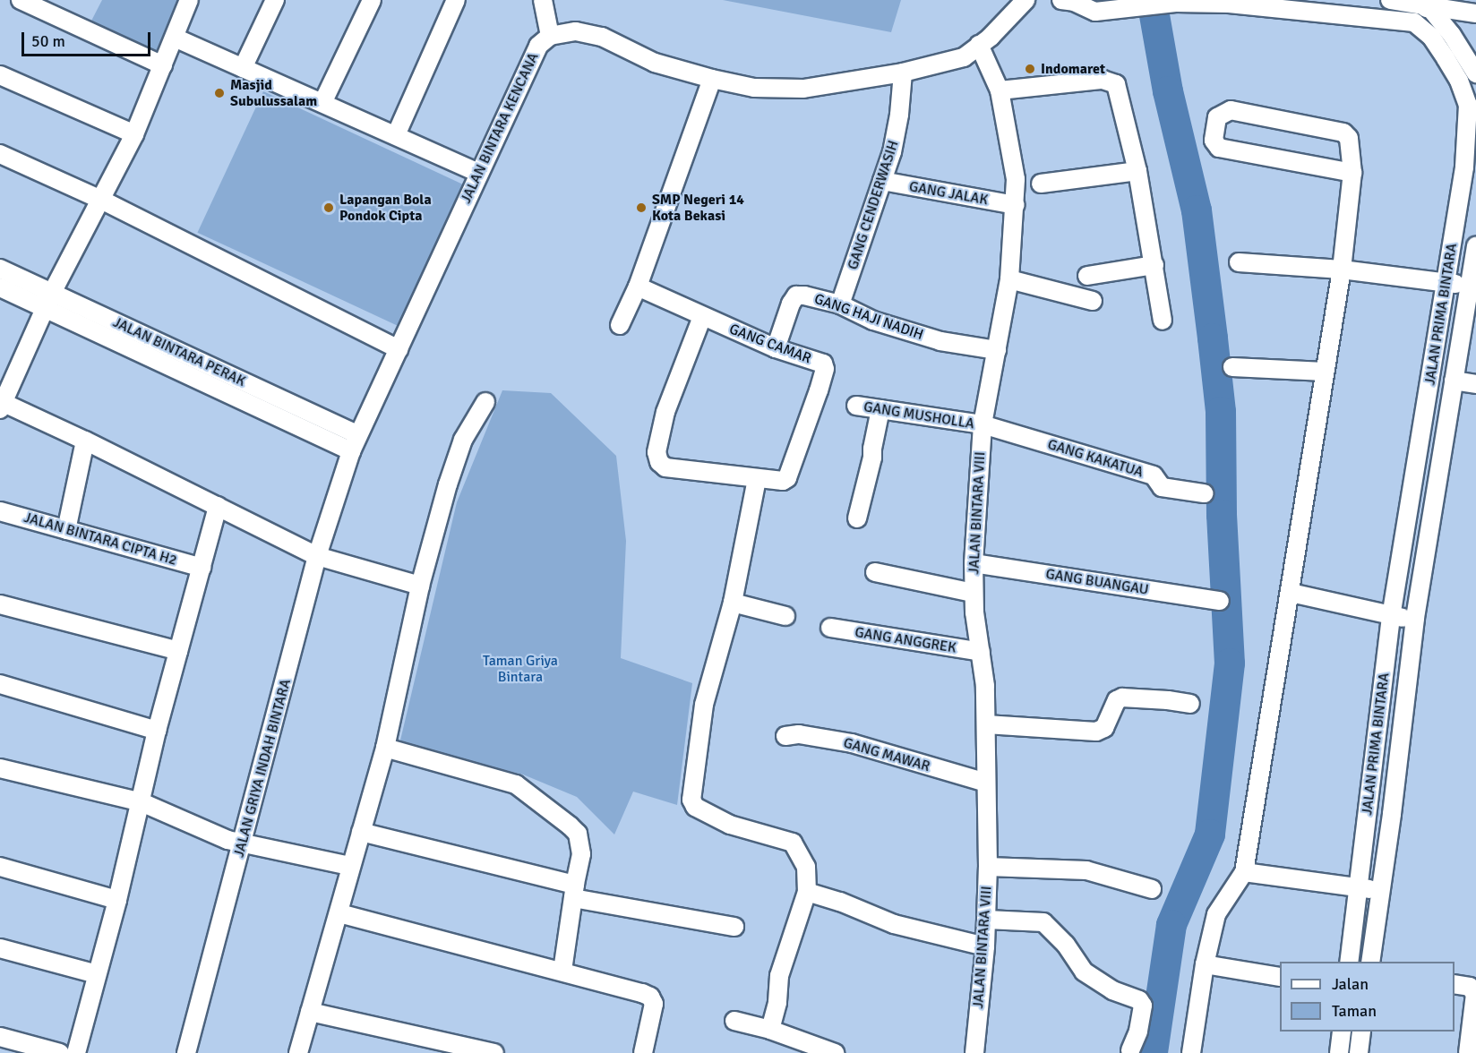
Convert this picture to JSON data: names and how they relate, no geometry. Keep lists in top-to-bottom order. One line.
{"streets":{"street":["JALAN BINTARA KENCANA","GANG JALAK","GANG CENDERWASIH","JALAN PRIMA BINTARA","GANG HAJI NADIH","GANG CAMAR","JALAN BINTARA PERAK","GANG MUSHOLLA","GANG KAKATUA","JALAN BINTARA VIII","JALAN BINTARA CIPTA H2","GANG BUANGAU","GANG ANGGREK","GANG MAWAR","JALAN GRIYA INDAH BINTARA"]},"crossings":[["JALAN BINTARA KENCANA","JALAN BINTARA PERAK"],["JALAN BINTARA KENCANA","JALAN GRIYA INDAH BINTARA"],["GANG JALAK","GANG CENDERWASIH"],["GANG JALAK","JALAN BINTARA VIII"],["GANG CENDERWASIH","GANG HAJI NADIH"],["GANG HAJI NADIH","GANG CAMAR"],["GANG HAJI NADIH","JALAN BINTARA VIII"],["GANG MUSHOLLA","GANG KAKATUA"],["GANG MUSHOLLA","JALAN BINTARA VIII"],["GANG KAKATUA","JALAN BINTARA VIII"],["JALAN BINTARA VIII","GANG BUANGAU"],["JALAN BINTARA VIII","GANG ANGGREK"],["JALAN BINTARA VIII","GANG MAWAR"]],"parks":["Taman Griya Bintara"],"places":["Indomaret","Masjid Subulussalam","Lapangan Bola Pondok Cipta","SMP Negeri 14 Kota Bekasi"],"legend":["Jalan","Taman"],"scale_bar":"50 m"}
